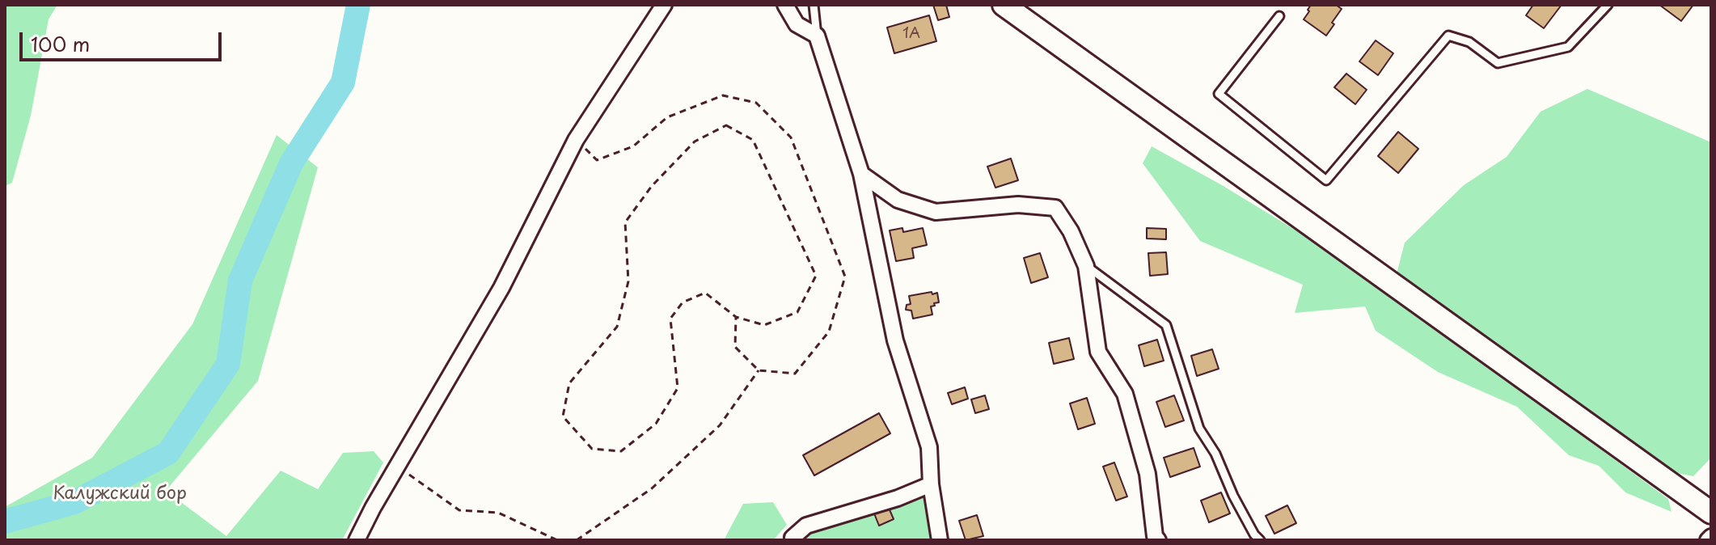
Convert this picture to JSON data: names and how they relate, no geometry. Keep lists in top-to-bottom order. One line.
{"parks":["Калужский бор"],"house_numbers":["1А"],"scale_bar":"100 m"}
